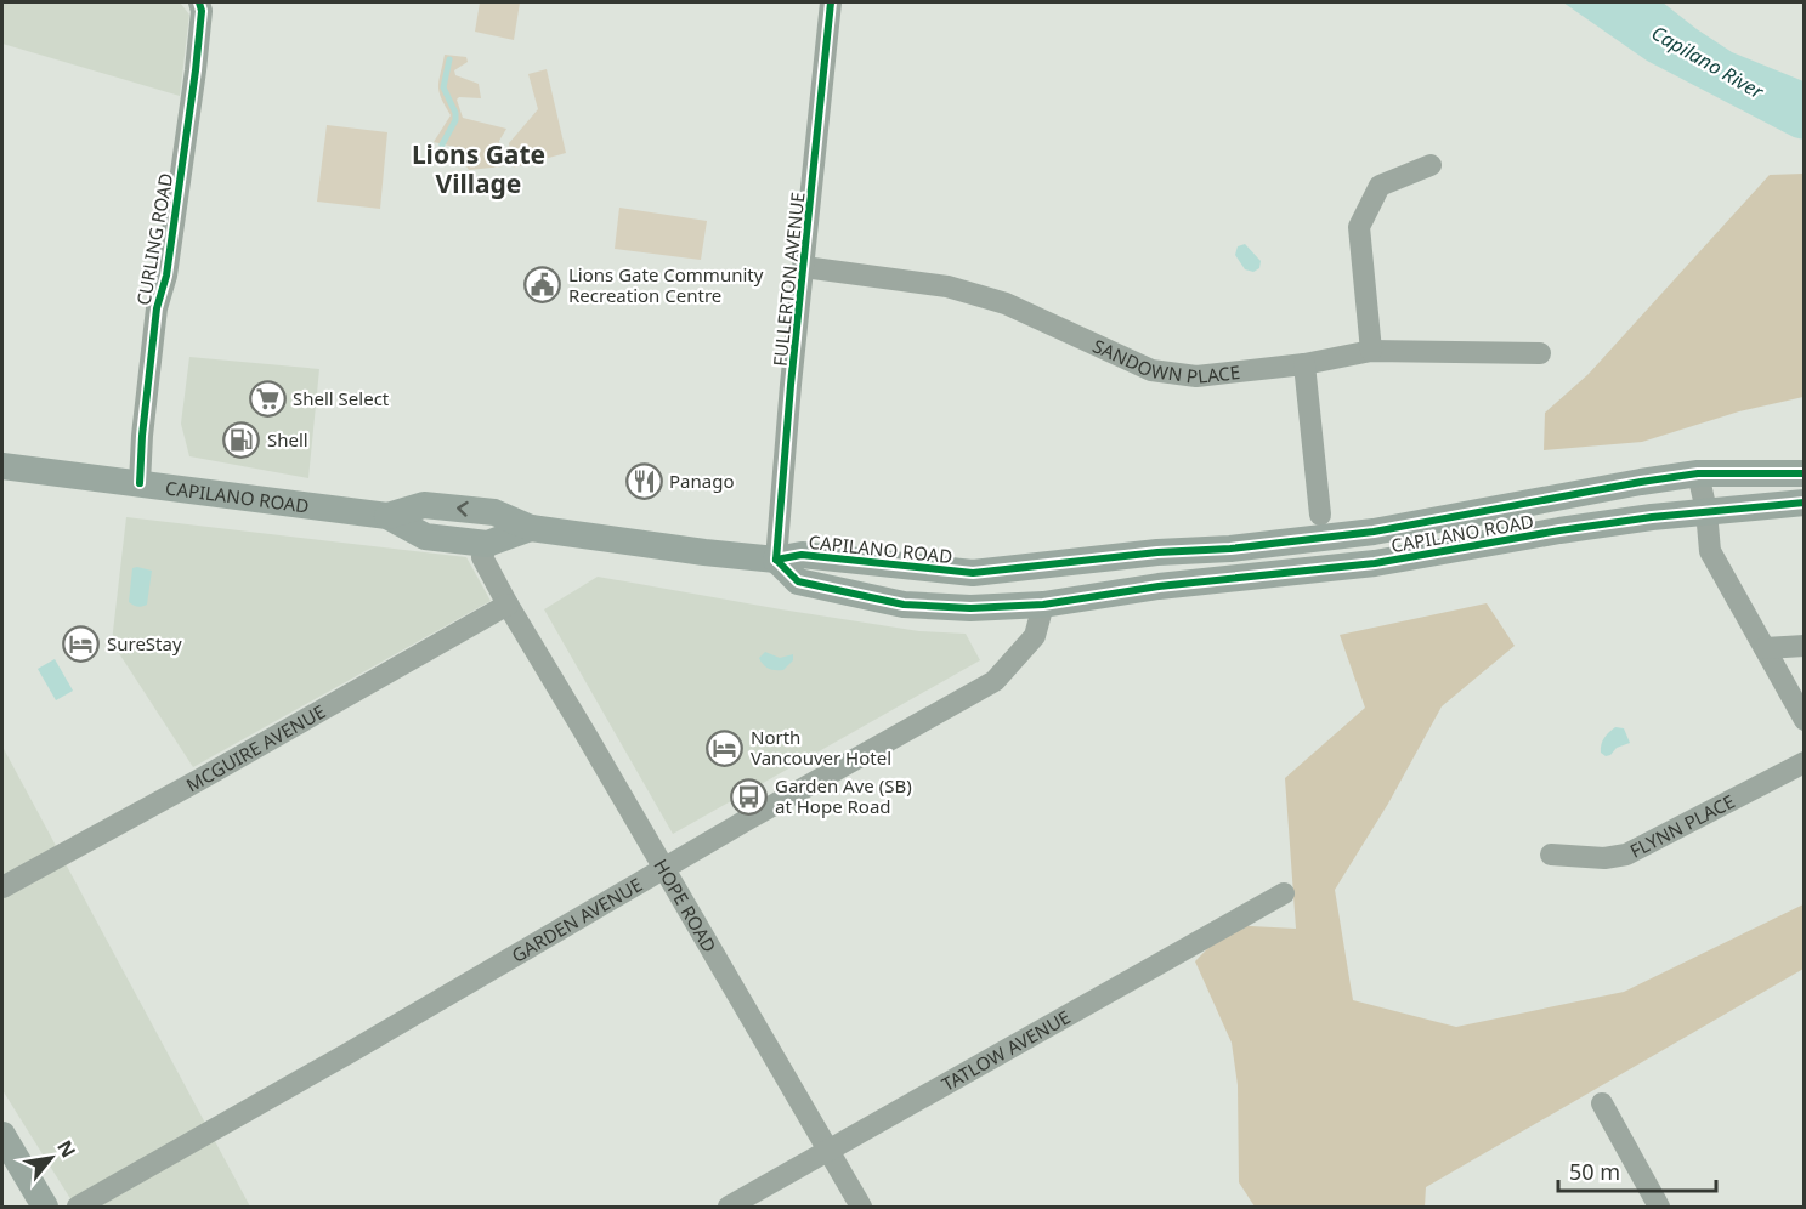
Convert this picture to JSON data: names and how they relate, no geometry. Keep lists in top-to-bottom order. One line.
{"streets":{"main road":["CAPILANO ROAD"],"street":["CURLING ROAD","FULLERTON AVENUE","SANDOWN PLACE","MCGUIRE AVENUE","FLYNN PLACE","HOPE ROAD","GARDEN AVENUE","TATLOW AVENUE"]},"crossings":[["CURLING ROAD","CAPILANO ROAD"],["FULLERTON AVENUE","SANDOWN PLACE"],["FULLERTON AVENUE","CAPILANO ROAD"],["CAPILANO ROAD","HOPE ROAD"],["CAPILANO ROAD","GARDEN AVENUE"],["MCGUIRE AVENUE","HOPE ROAD"],["HOPE ROAD","GARDEN AVENUE"],["HOPE ROAD","TATLOW AVENUE"]],"districts":["Lions Gate Village"],"water":["Capilano River"],"places":{"public building":["Lions Gate Community Recreation Centre"],"supermarket":["Shell Select"],"fuel station":["Shell"],"restaurant":["Panago"],"hotel":["SureStay","North Vancouver Hotel"],"bus stop":["Garden Ave (SB) at Hope Road"]},"scale_bar":"50 m","north":"top right"}
